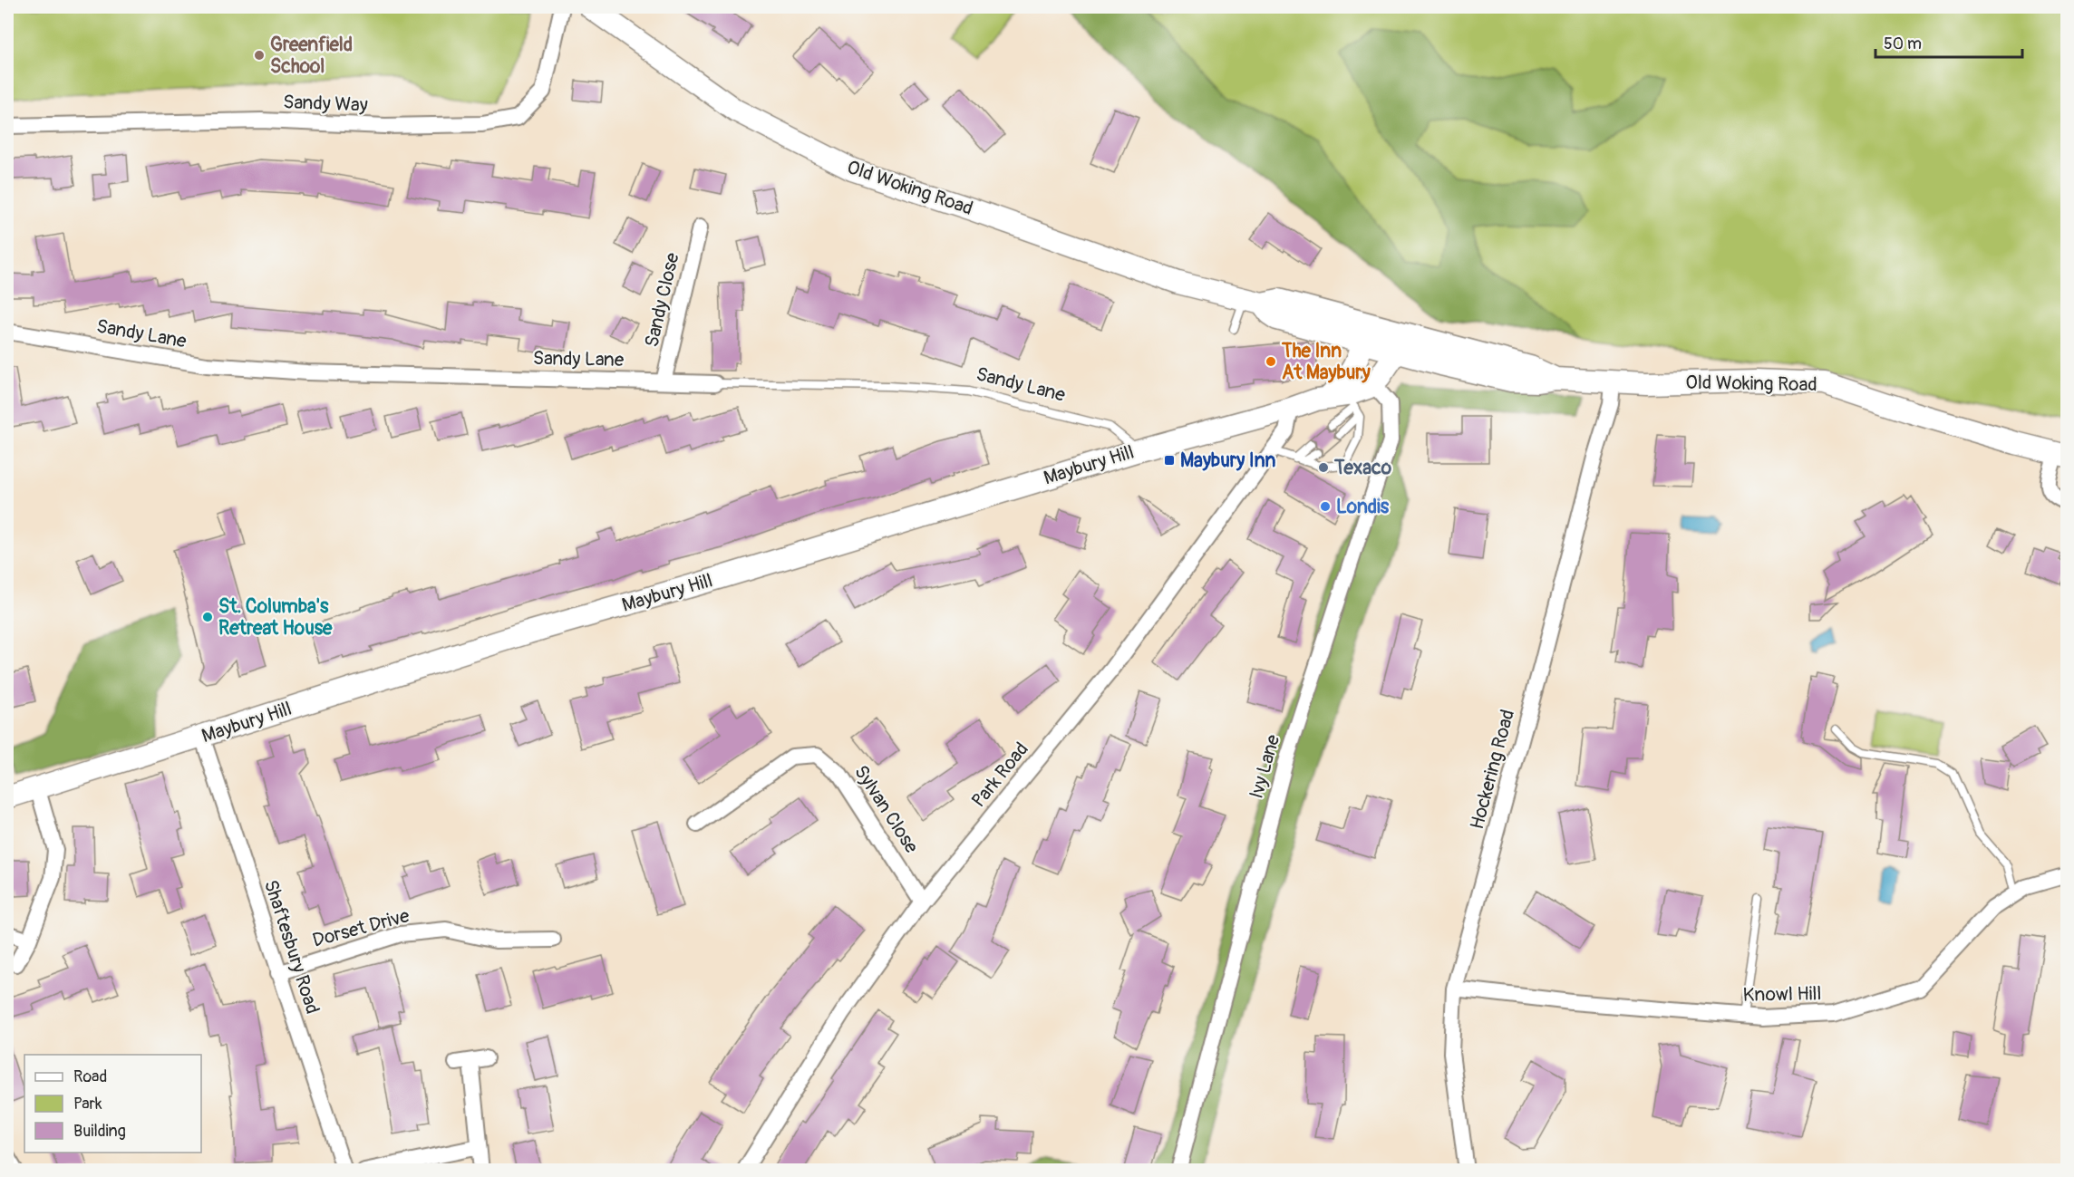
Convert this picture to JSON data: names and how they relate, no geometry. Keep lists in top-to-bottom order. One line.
{"streets":{"main road":["Old Woking Road","Maybury Hill"],"street":["Sandy Way","Sandy Close","Sandy Lane","Ivy Lane","Hockering Road","Park Road","Sylvan Close","Dorset Drive","Shaftesbury Road","Knowl Hill"]},"crossings":[["Old Woking Road","Maybury Hill"],["Old Woking Road","Hockering Road"],["Sandy Close","Sandy Lane"],["Sandy Lane","Maybury Hill"],["Maybury Hill","Ivy Lane"],["Maybury Hill","Park Road"],["Maybury Hill","Shaftesbury Road"],["Hockering Road","Knowl Hill"],["Park Road","Sylvan Close"],["Dorset Drive","Shaftesbury Road"]],"places":{"other":["Greenfield School","The Inn At Maybury","Texaco","Londis","St. Columba's Retreat House"],"transit":["Maybury Inn"]},"legend":["Road","Park","Building"],"scale_bar":"50 m"}
